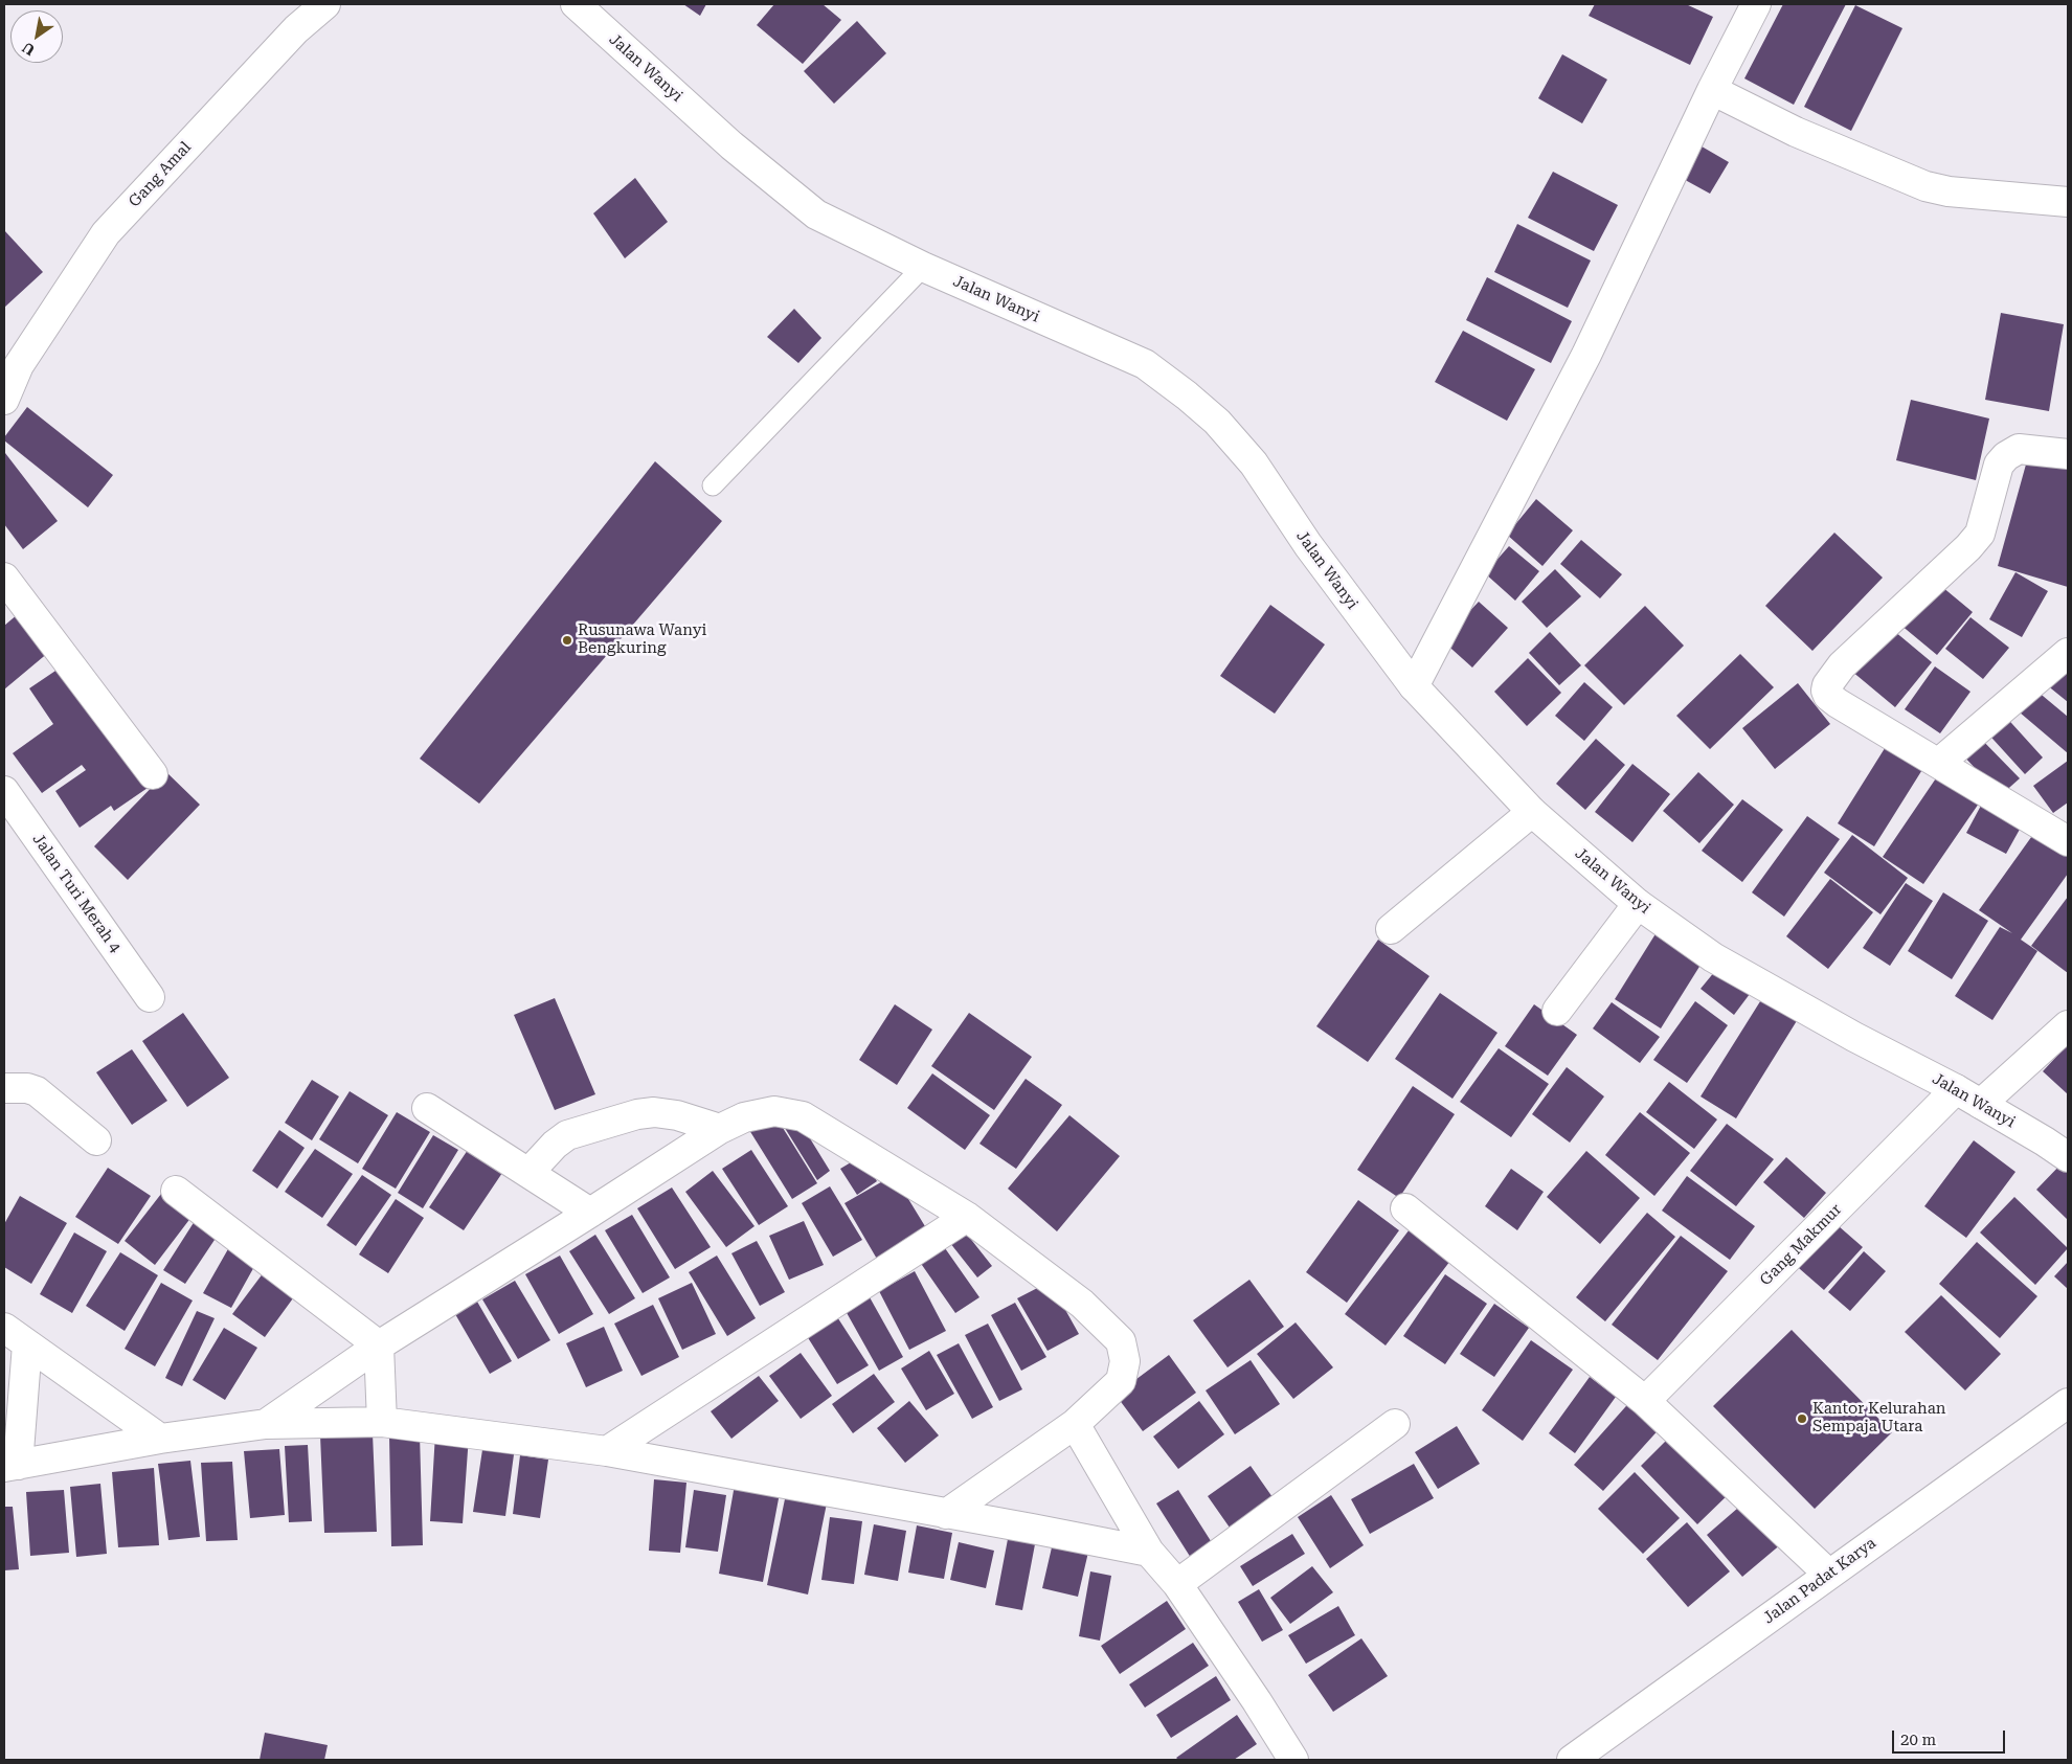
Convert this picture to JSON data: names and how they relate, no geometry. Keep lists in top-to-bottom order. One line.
{"streets":{"street":["Jalan Wanyi","Gang Amal","Jalan Turi Merah 4","Gang Makmur","Jalan Padat Karya"]},"crossings":[["Jalan Wanyi","Gang Makmur"]],"places":["Rusunawa Wanyi Bengkuring","Kantor Kelurahan Sempaja Utara"],"scale_bar":"20 m","north":"bottom left"}
